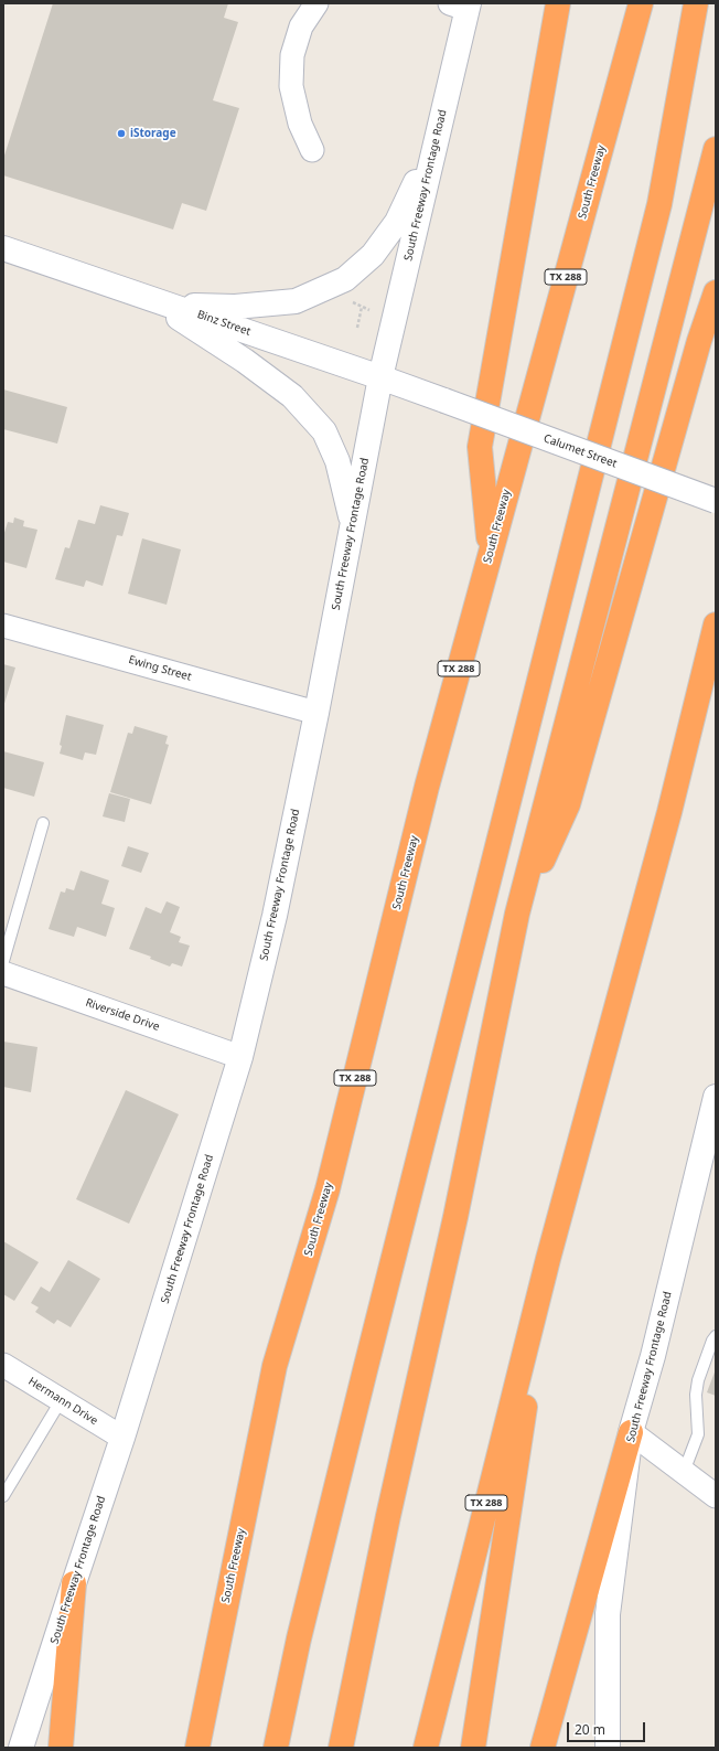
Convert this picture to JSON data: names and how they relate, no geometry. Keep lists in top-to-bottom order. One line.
{"streets":{"highway":["South Freeway","TX 288"],"main road":["South Freeway Frontage Road","Binz Street","Calumet Street"],"street":["Ewing Street","Riverside Drive","Hermann Drive"]},"crossings":[["South Freeway Frontage Road","Binz Street"],["South Freeway Frontage Road","Ewing Street"],["South Freeway Frontage Road","Riverside Drive"],["South Freeway Frontage Road","Hermann Drive"],["Binz Street","Calumet Street"]],"places":["iStorage"],"scale_bar":"20 m"}
